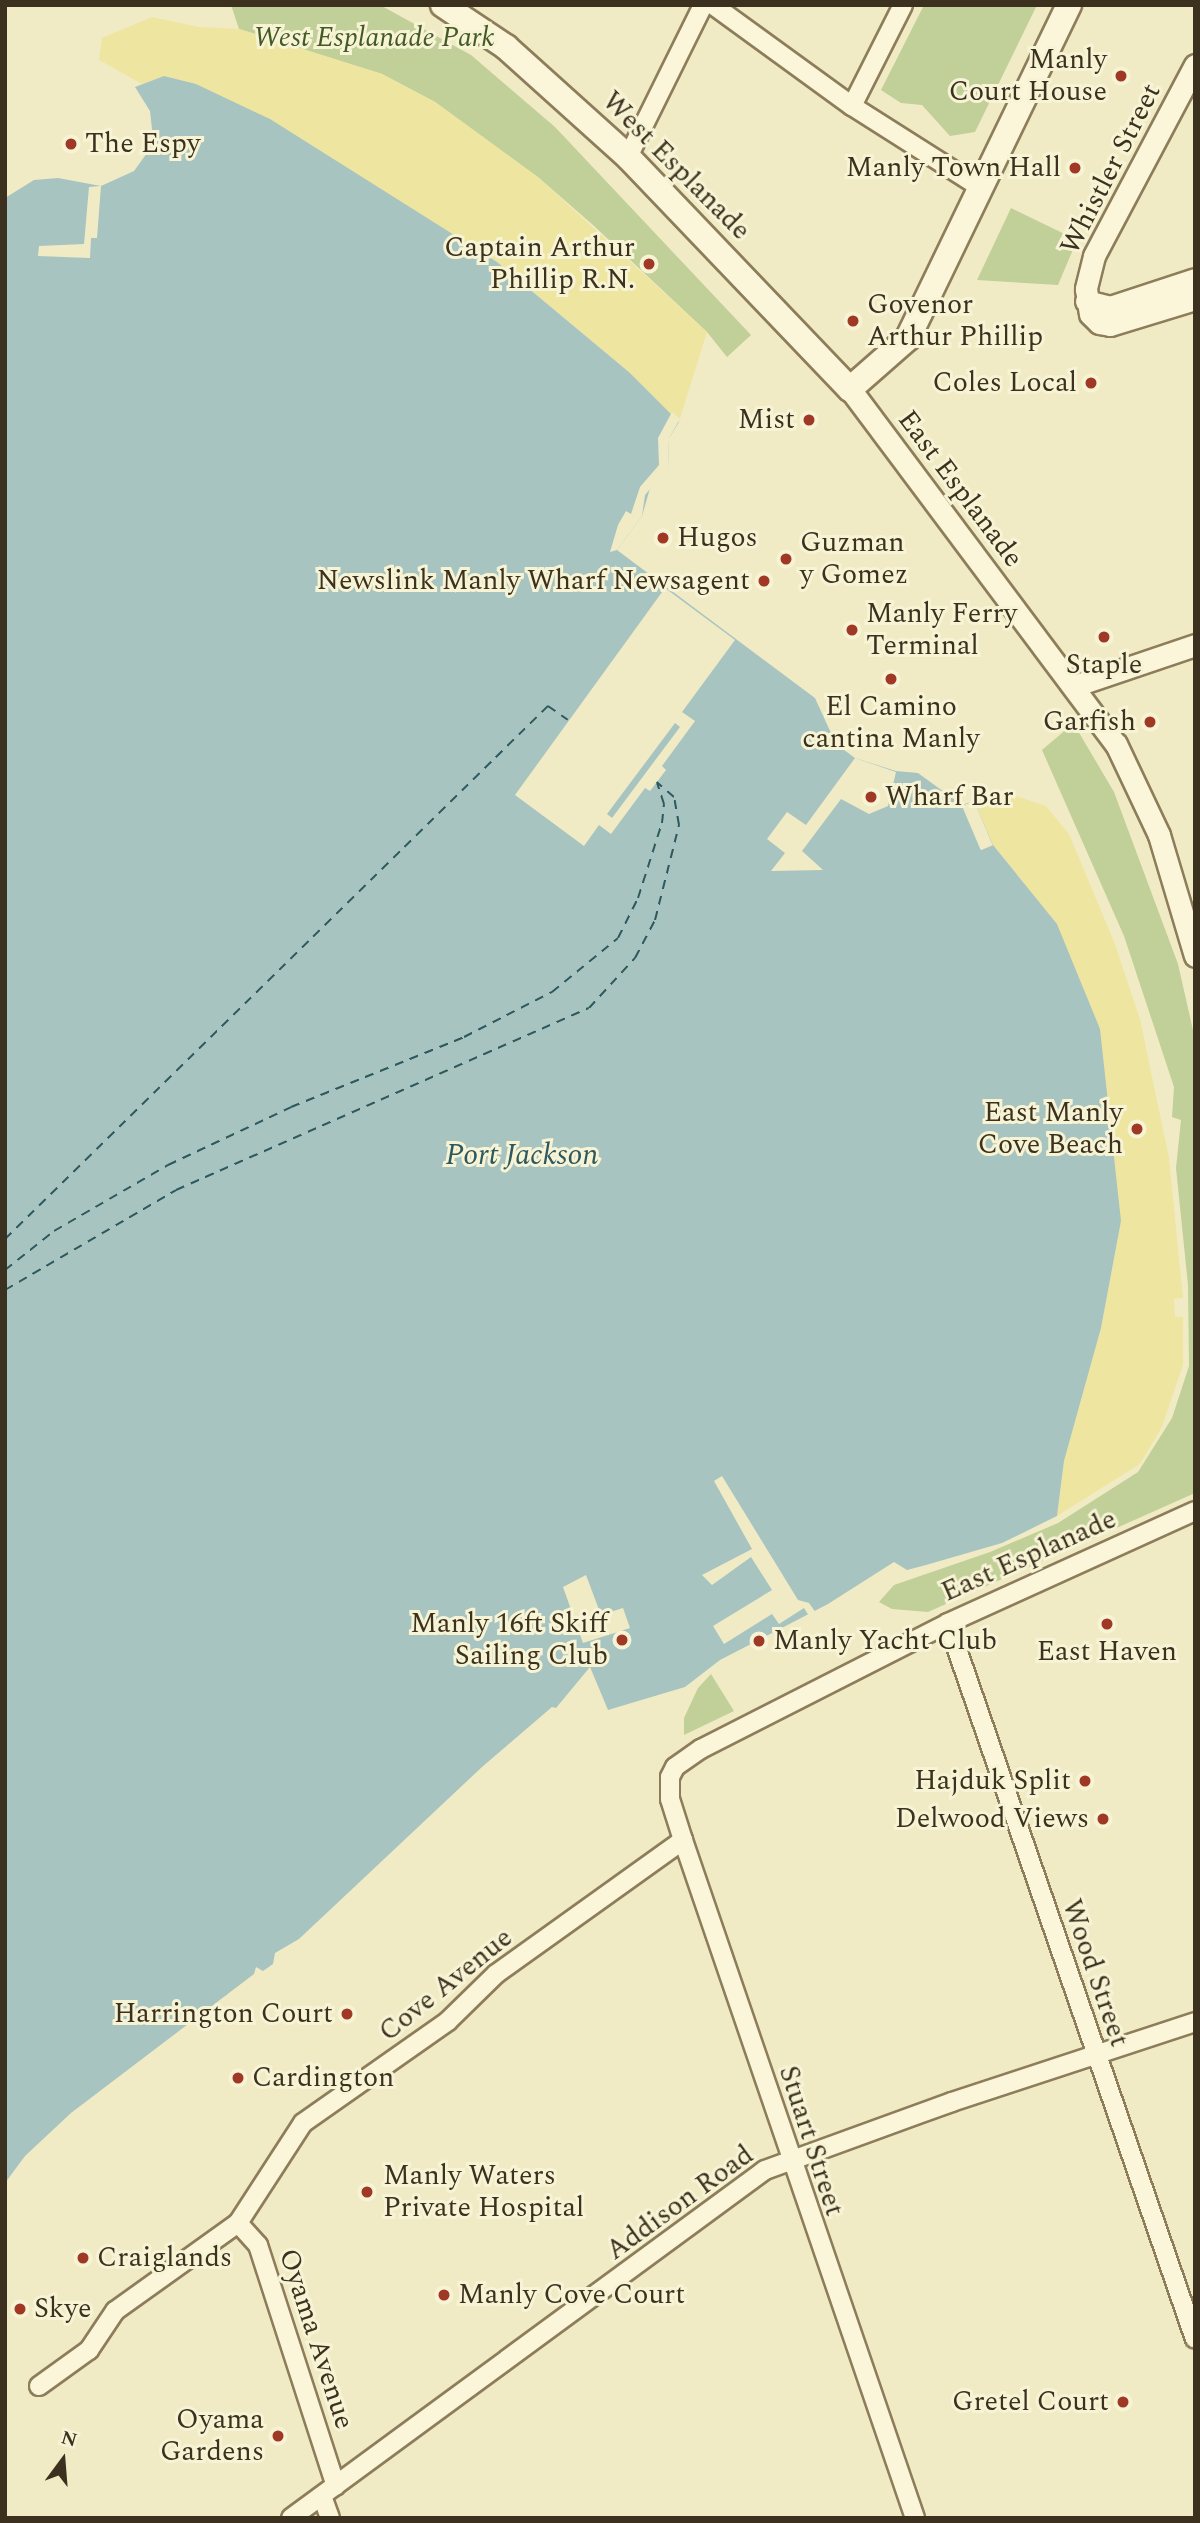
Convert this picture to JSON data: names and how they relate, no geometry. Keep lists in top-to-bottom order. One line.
{"streets":{"main road":["West Esplanade"],"street":["Whistler Street","East Esplanade","Wood Street","Cove Avenue","Stuart Street","Addison Road","Oyama Avenue"]},"crossings":[["West Esplanade","East Esplanade"],["East Esplanade","Wood Street"],["East Esplanade","Stuart Street"],["Wood Street","Addison Road"],["Cove Avenue","Stuart Street"],["Cove Avenue","Oyama Avenue"],["Stuart Street","Addison Road"],["Addison Road","Oyama Avenue"]],"water":["Port Jackson"],"parks":["West Esplanade Park"],"places":["Manly Court House","The Espy","Manly Town Hall","Captain Arthur Phillip R.N.","Govenor Arthur Phillip","Coles Local","Mist","Hugos","Guzman y Gomez","Newslink Manly Wharf Newsagent","Manly Ferry Terminal","Staple","El Camino cantina Manly","Garfish","Wharf Bar","East Manly Cove Beach","East Haven","Manly 16ft Skiff Sailing Club","Manly Yacht Club","Hajduk Split","Delwood Views","Harrington Court","Cardington","Manly Waters Private Hospital","Craiglands","Manly Cove Court","Skye","Gretel Court","Oyama Gardens"],"north":"top"}
